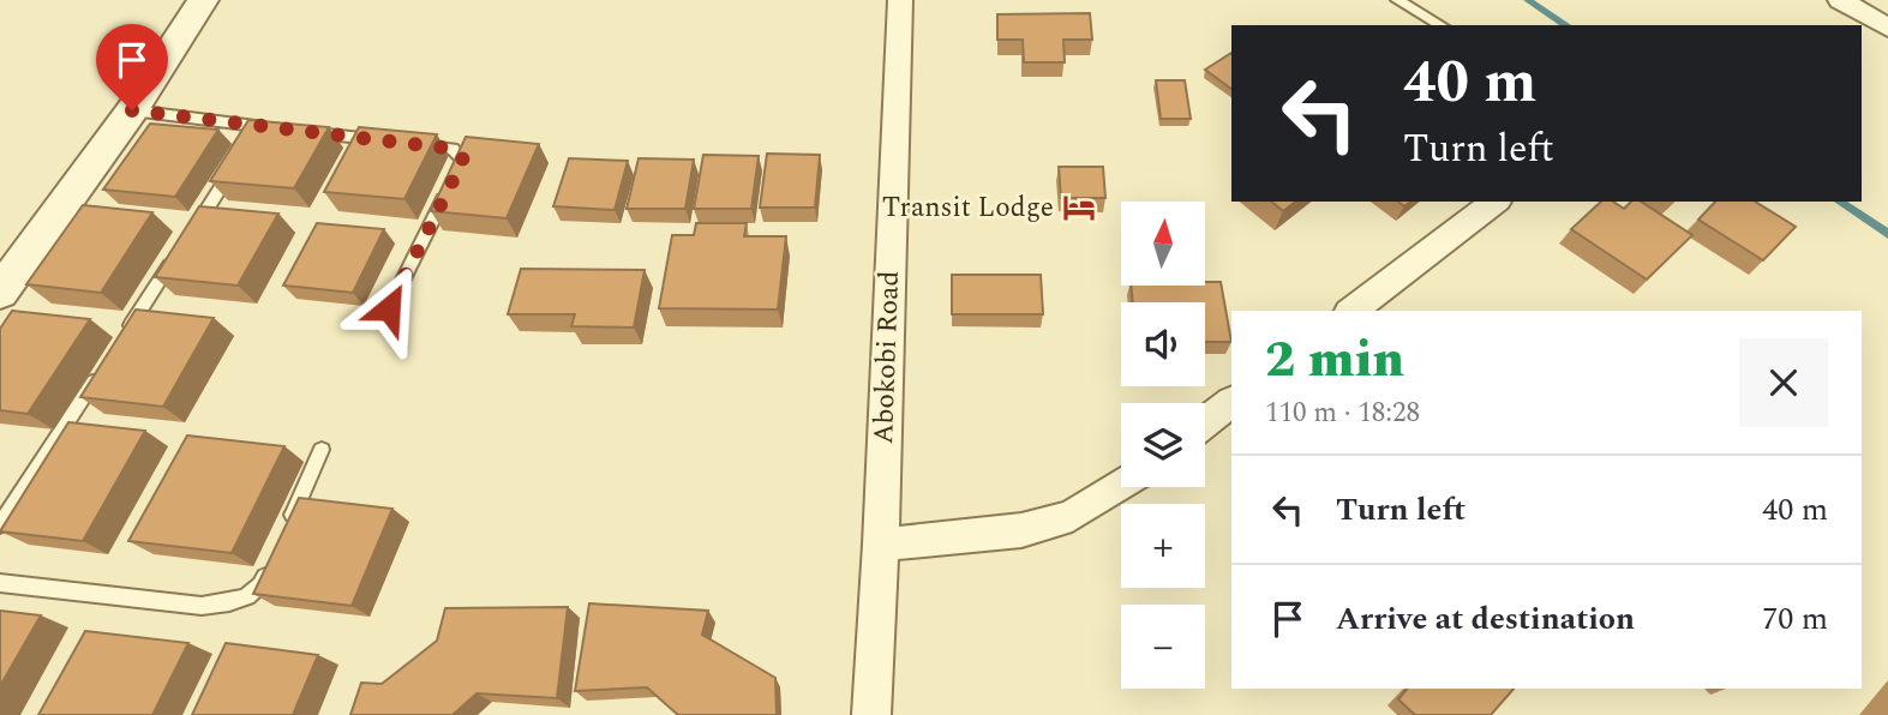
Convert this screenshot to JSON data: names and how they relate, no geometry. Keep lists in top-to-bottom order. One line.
{"streets":{"street":["Abokobi Road"]},"places":{"hotel":["Transit Lodge"]},"north":"top","page":{"turn":["40 m","Turn left"],"map_buttons":["+","−"],"heading":["2 min","110 m · 18:28"],"list":[{"name":"Turn left","value":"40 m"},{"name":"Arrive at destination","value":"70 m"}]}}
